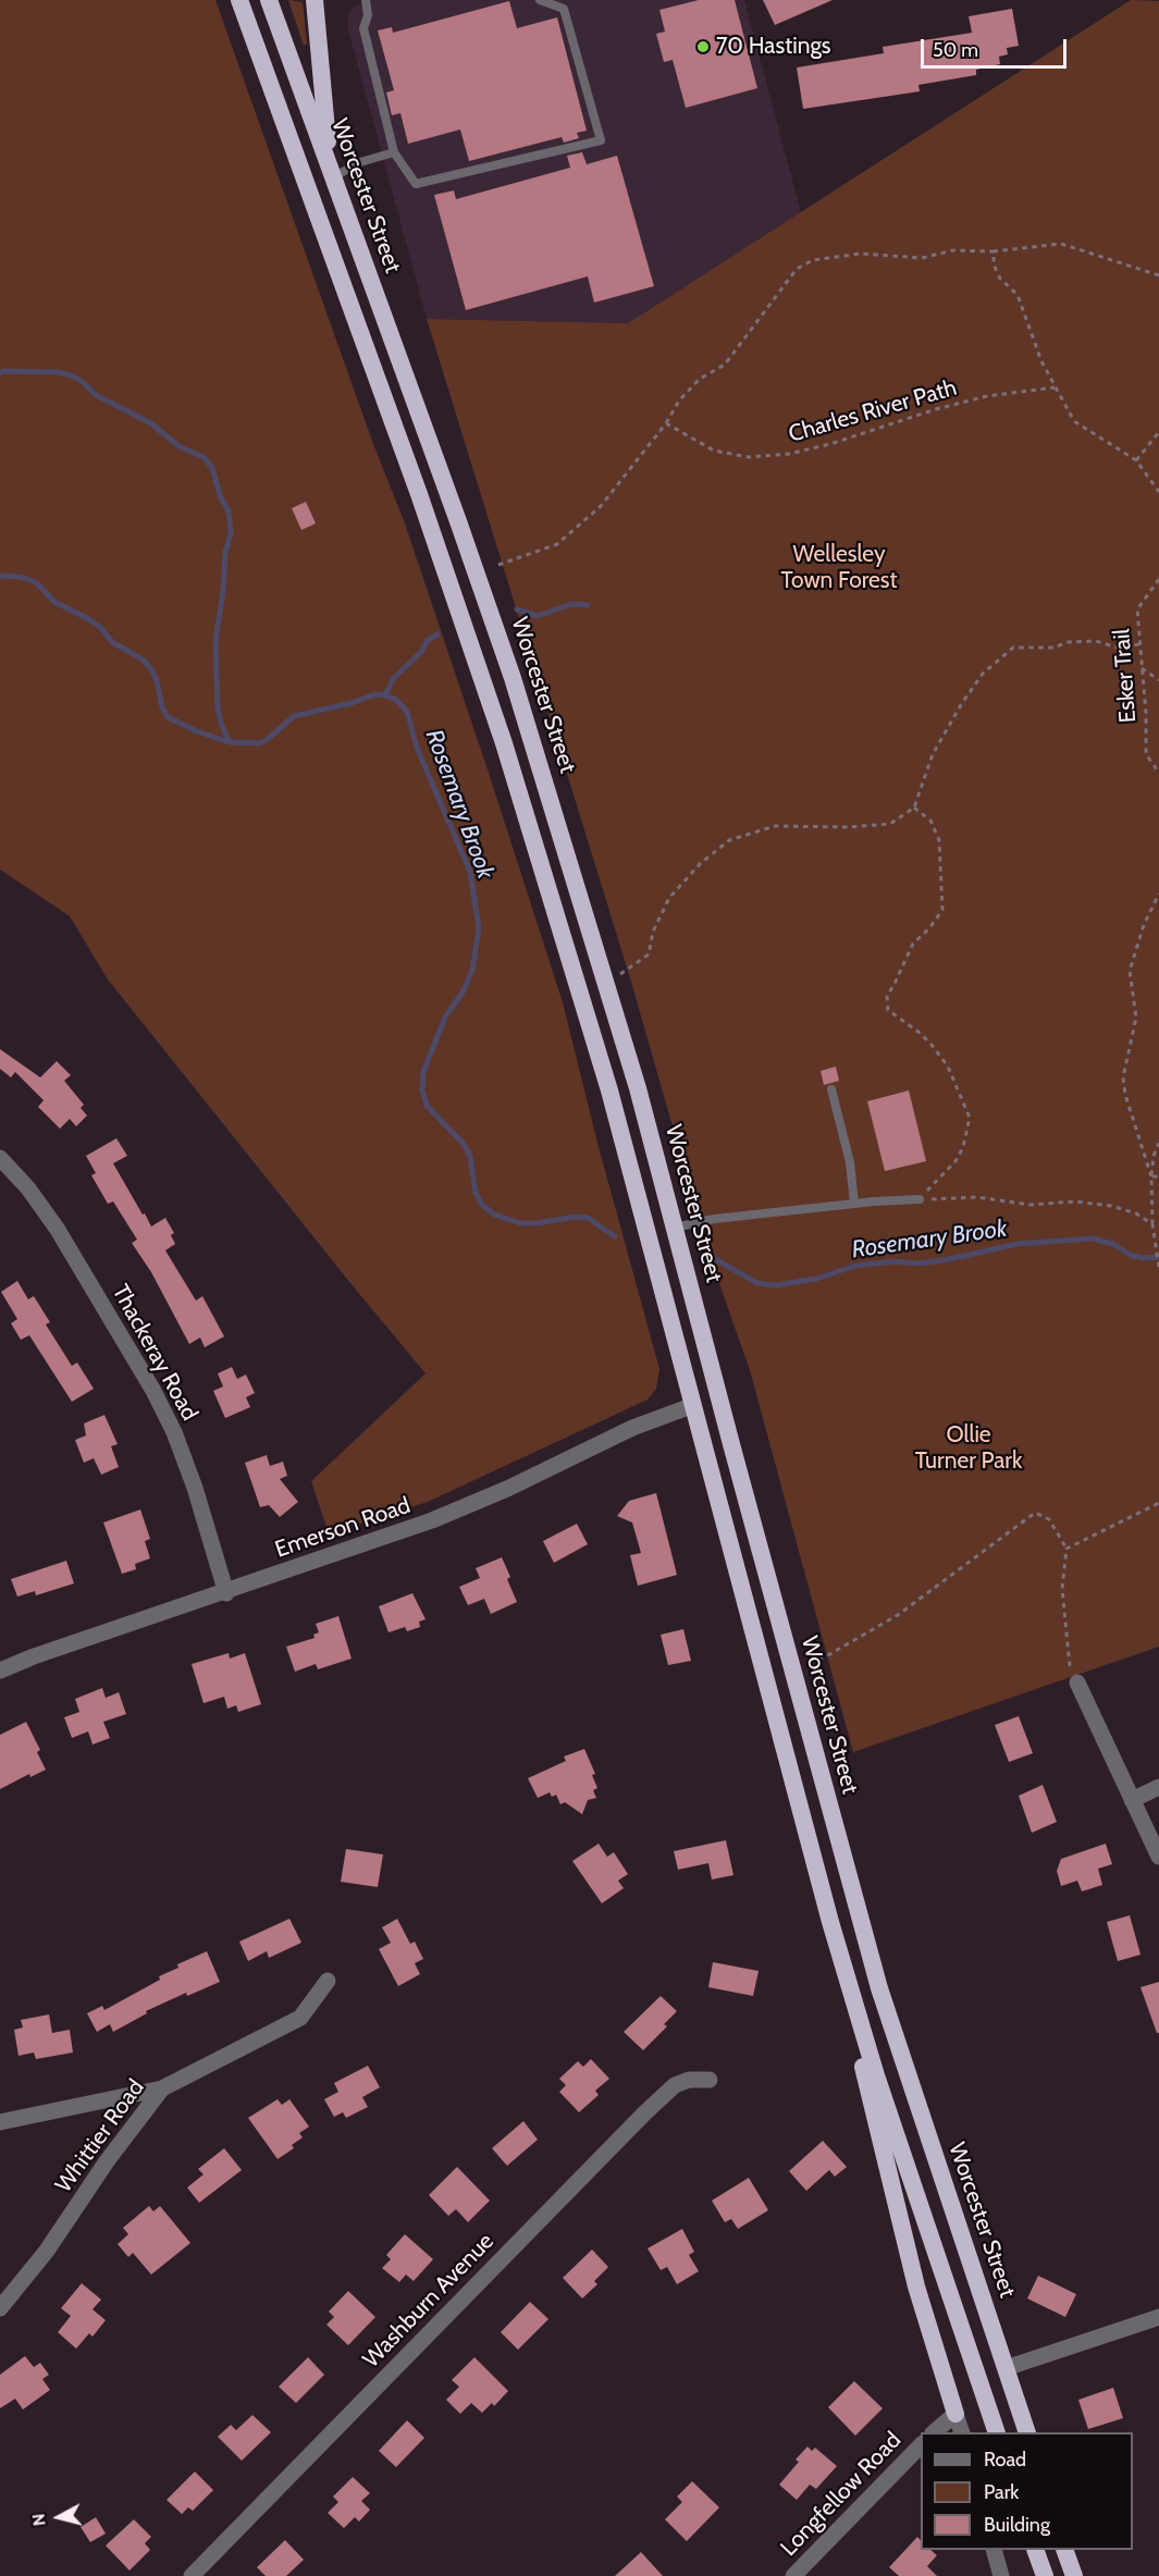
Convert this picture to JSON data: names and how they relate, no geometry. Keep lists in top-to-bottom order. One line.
{"streets":{"highway":["Worcester Street"],"street":["Thackeray Road","Emerson Road","Whittier Road","Washburn Avenue","Longfellow Road"],"path":["Charles River Path","Esker Trail"]},"crossings":[["Thackeray Road","Emerson Road"]],"water":["Rosemary Brook"],"parks":["Wellesley Town Forest","Ollie Turner Park"],"places":["70 Hastings"],"legend":["Road","Park","Building"],"scale_bar":"50 m","north":"left"}
